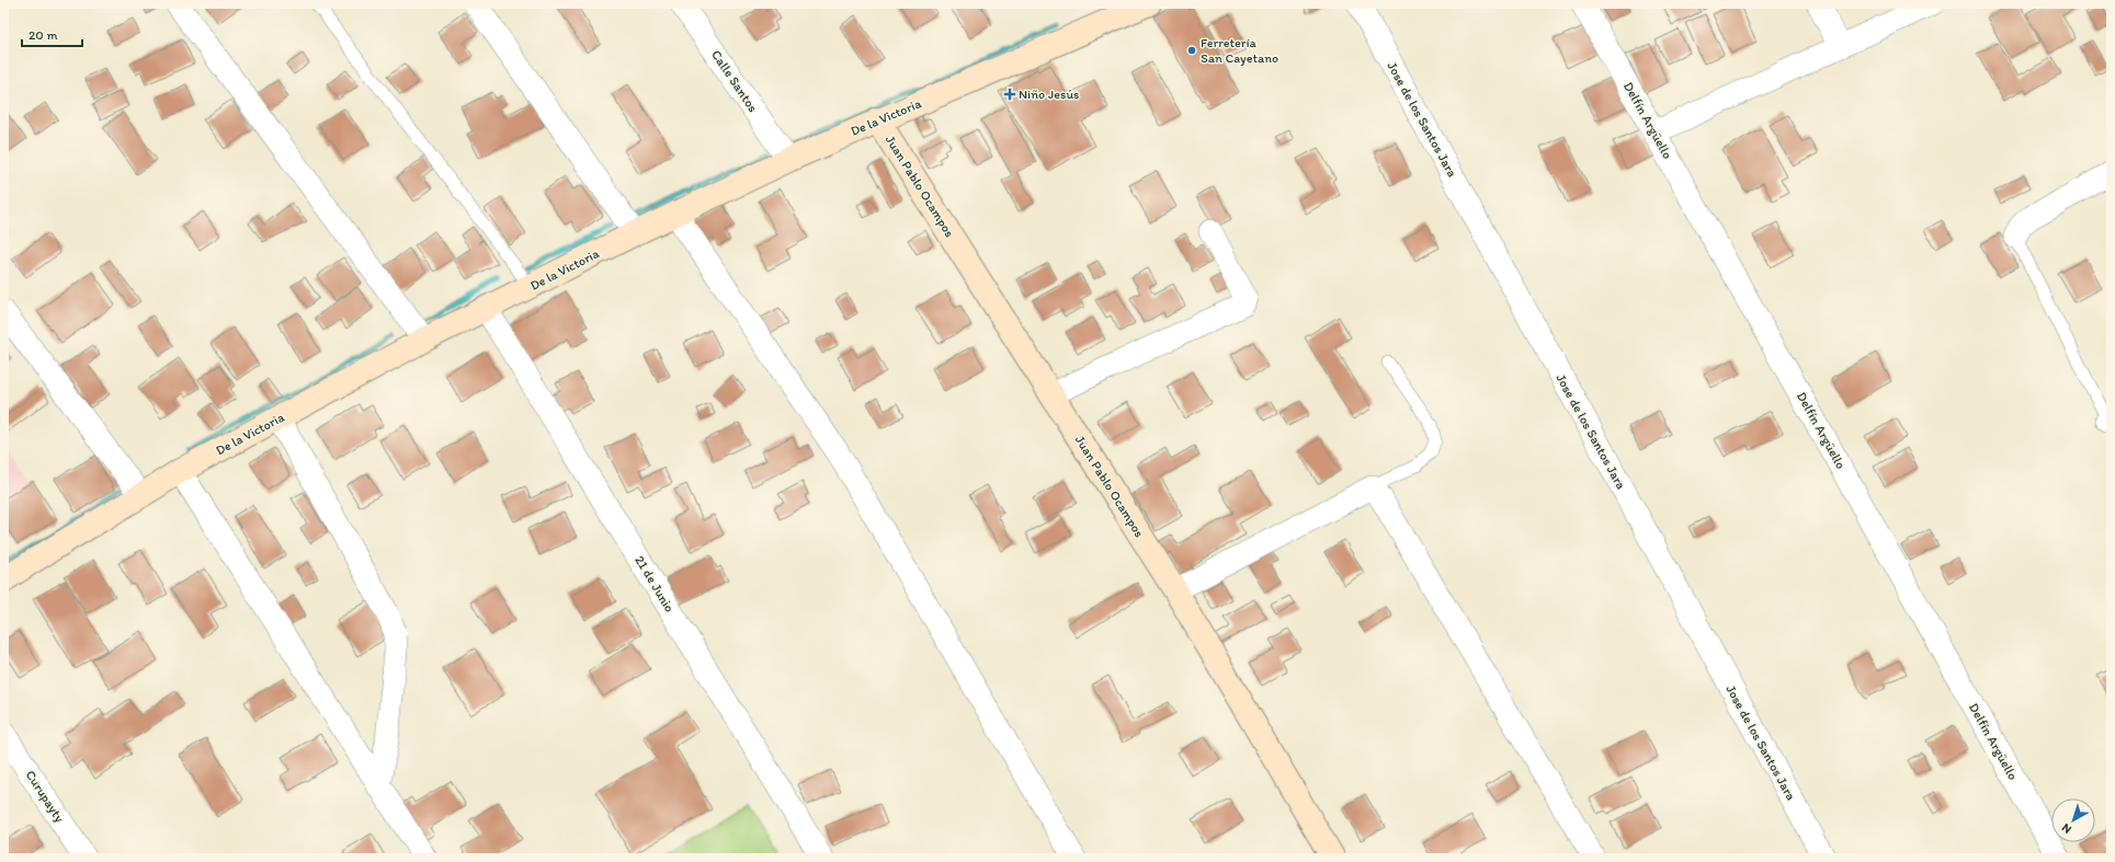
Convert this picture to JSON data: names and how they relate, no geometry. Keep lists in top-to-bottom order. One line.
{"streets":{"main road":["De la Victoria","Juan Pablo Ocampos"],"street":["Calle Santos","Jose de los Santos Jara","Delfín Argüello","21 de Junio","Curupayty"]},"crossings":[["Calle Santos","De la Victoria"],["De la Victoria","Juan Pablo Ocampos"],["De la Victoria","21 de Junio"]],"places":{"other":["Ferretería San Cayetano"],"health":["Niño Jesús"]},"scale_bar":"20 m","north":"bottom left"}
